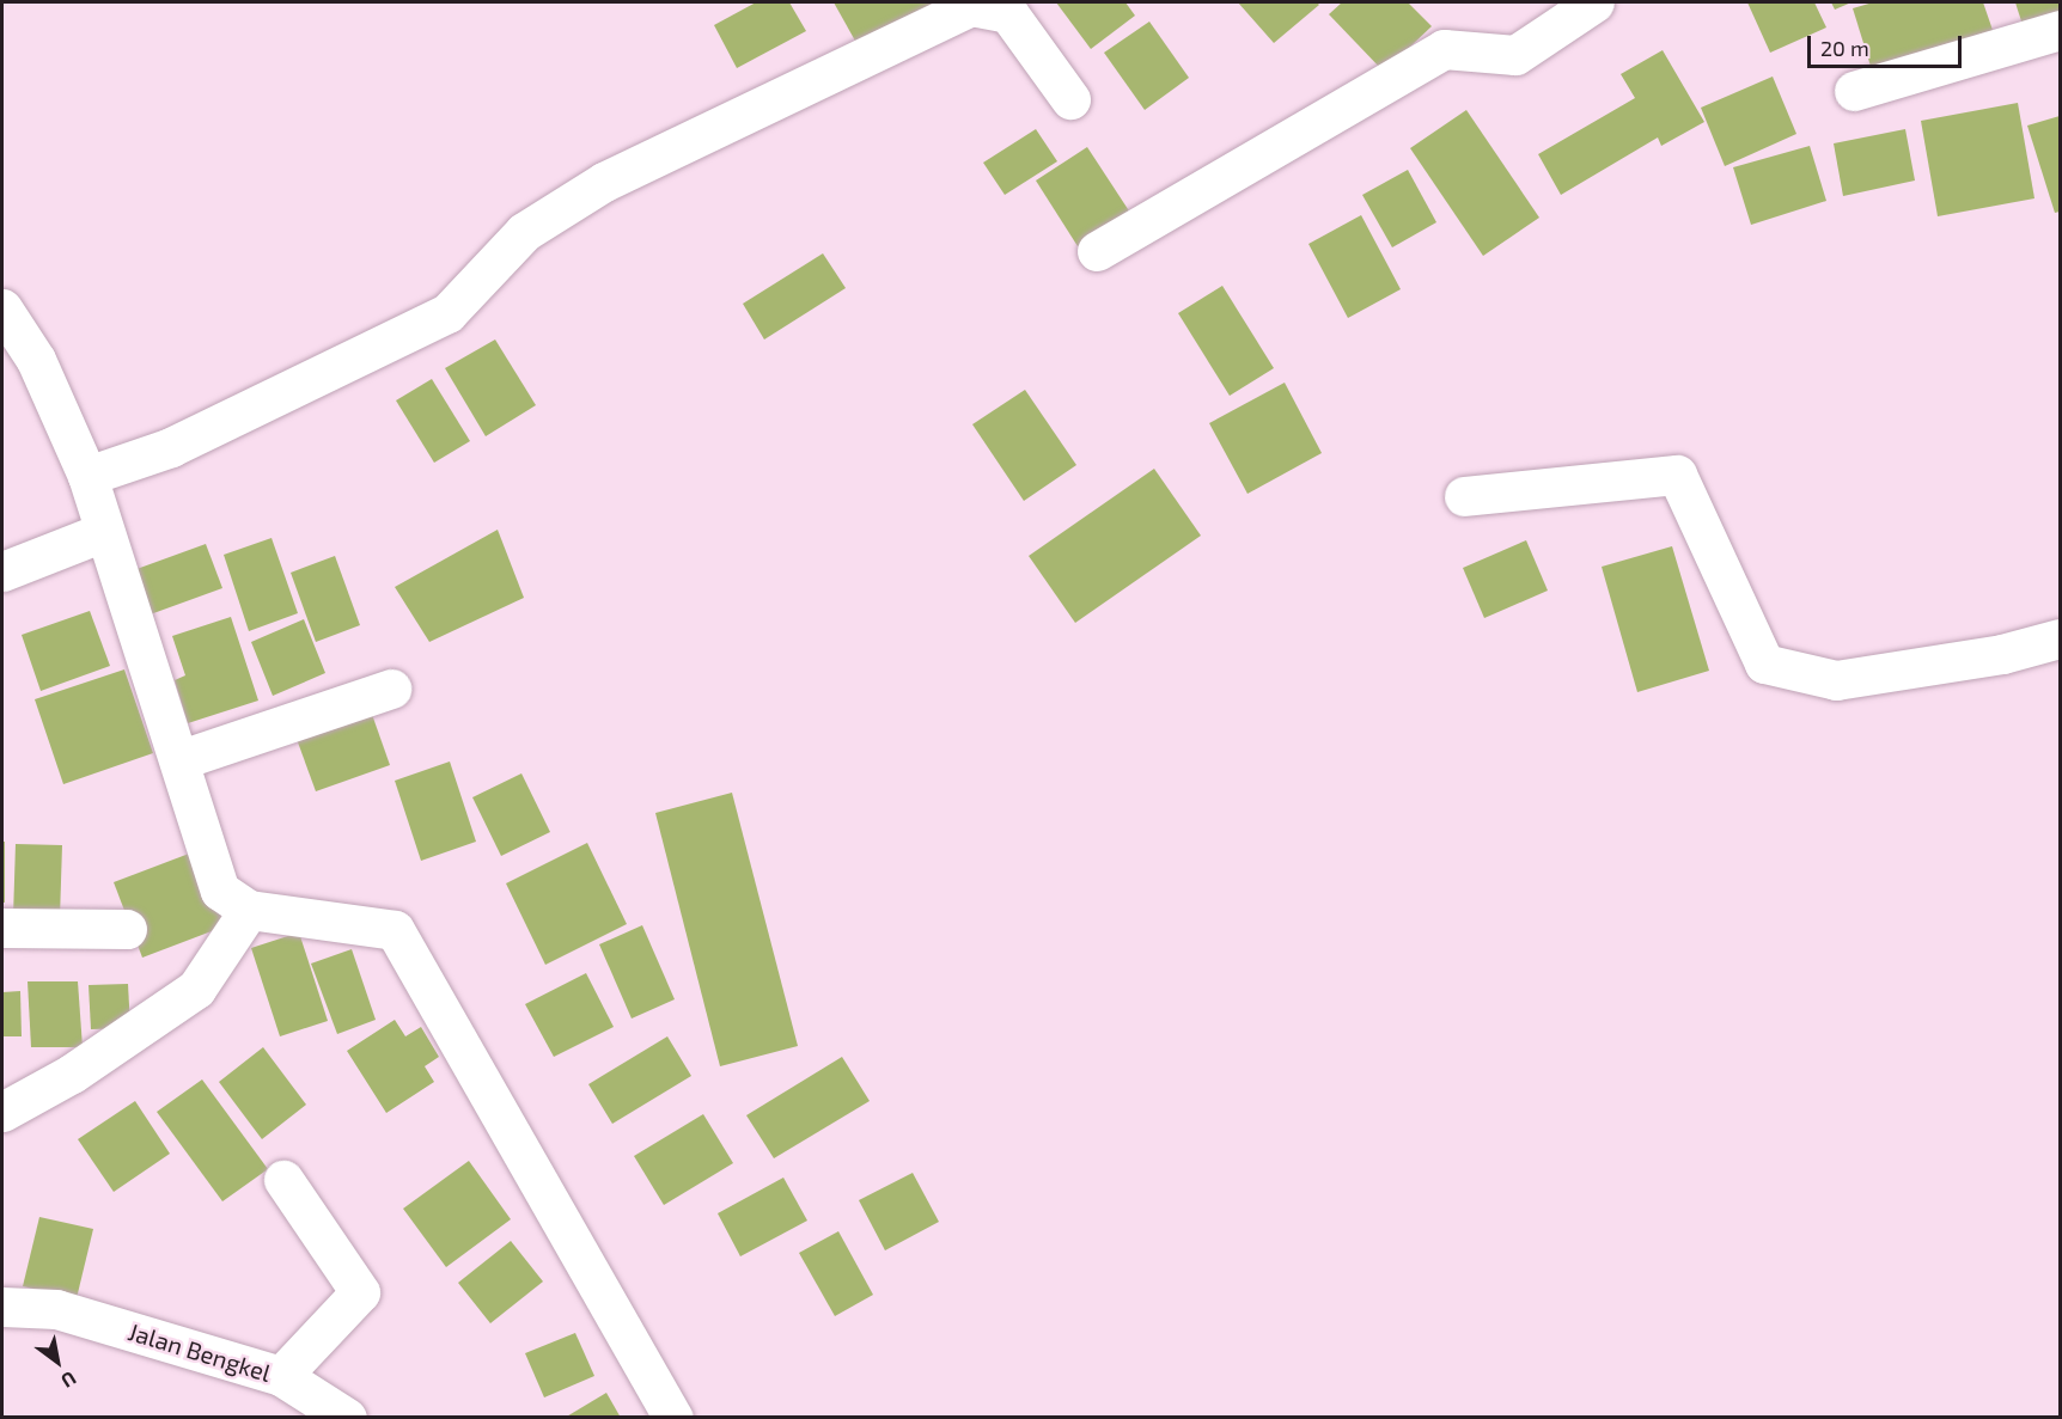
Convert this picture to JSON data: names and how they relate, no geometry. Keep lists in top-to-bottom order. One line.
{"streets":{"street":["Jalan Bengkel"]},"scale_bar":"20 m","north":"bottom right"}
